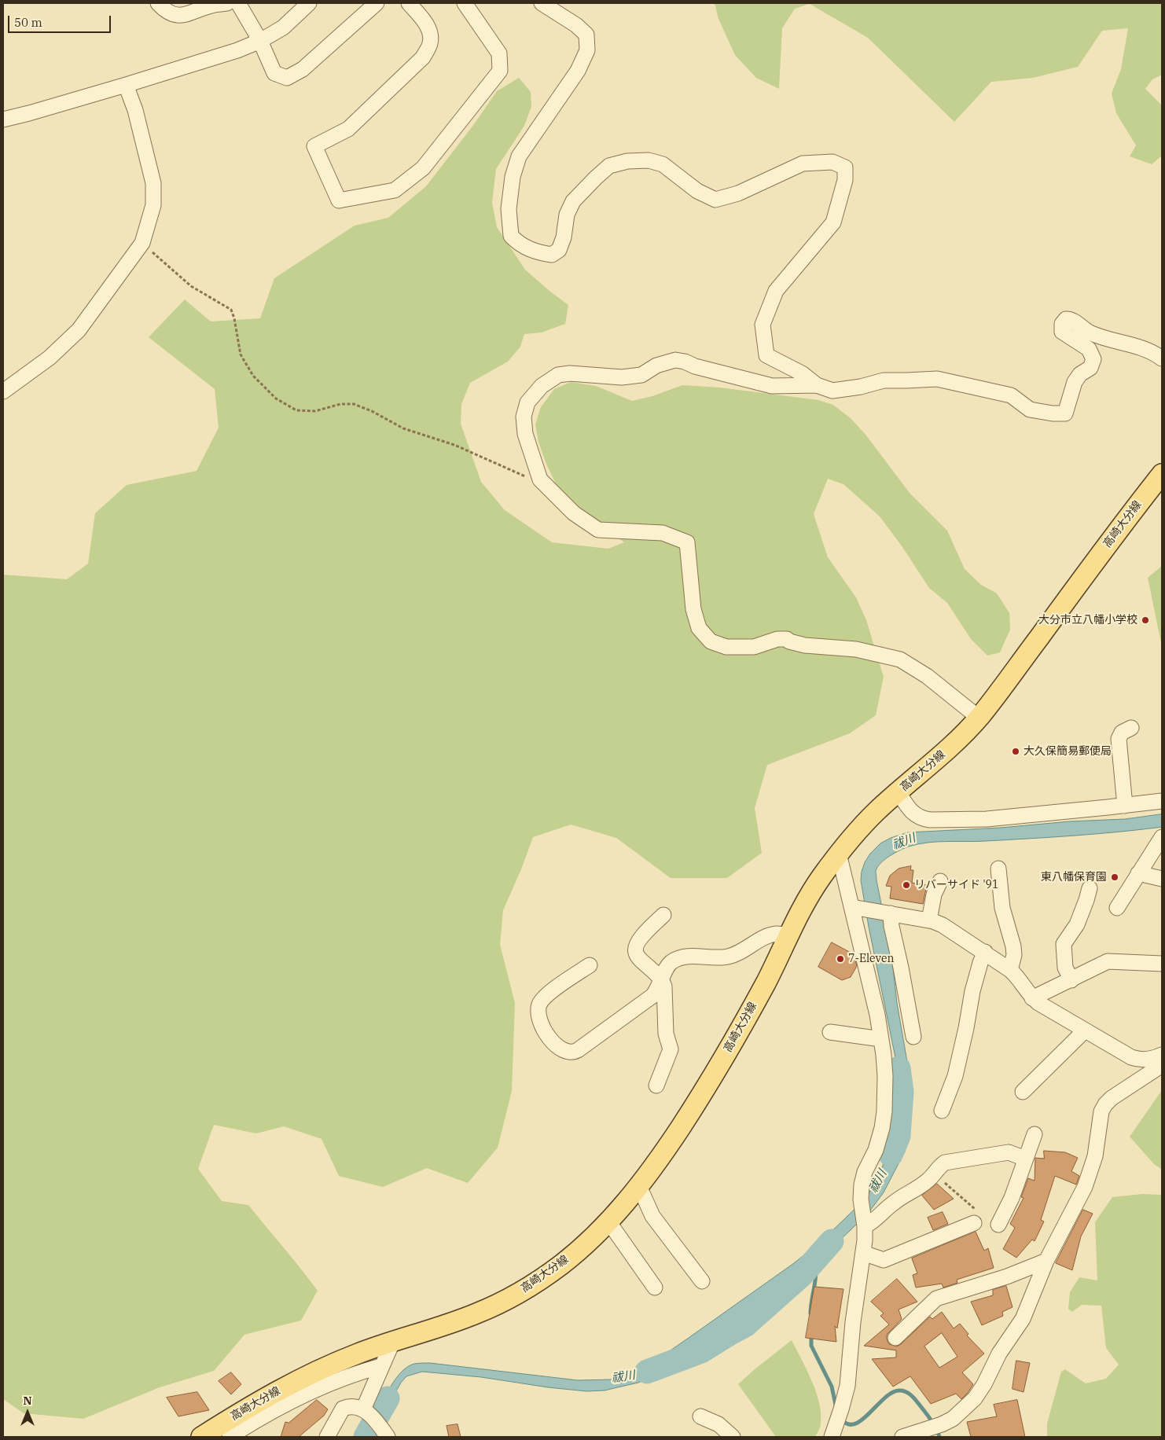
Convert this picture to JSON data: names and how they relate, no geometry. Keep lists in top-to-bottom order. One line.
{"streets":{"main road":["高崎大分線"]},"water":["祓川"],"places":["大分市立八幡小学校","大久保簡易郵便局","東八幡保育園","リバーサイド '91","7-Eleven"],"scale_bar":"50 m","north":"top"}
